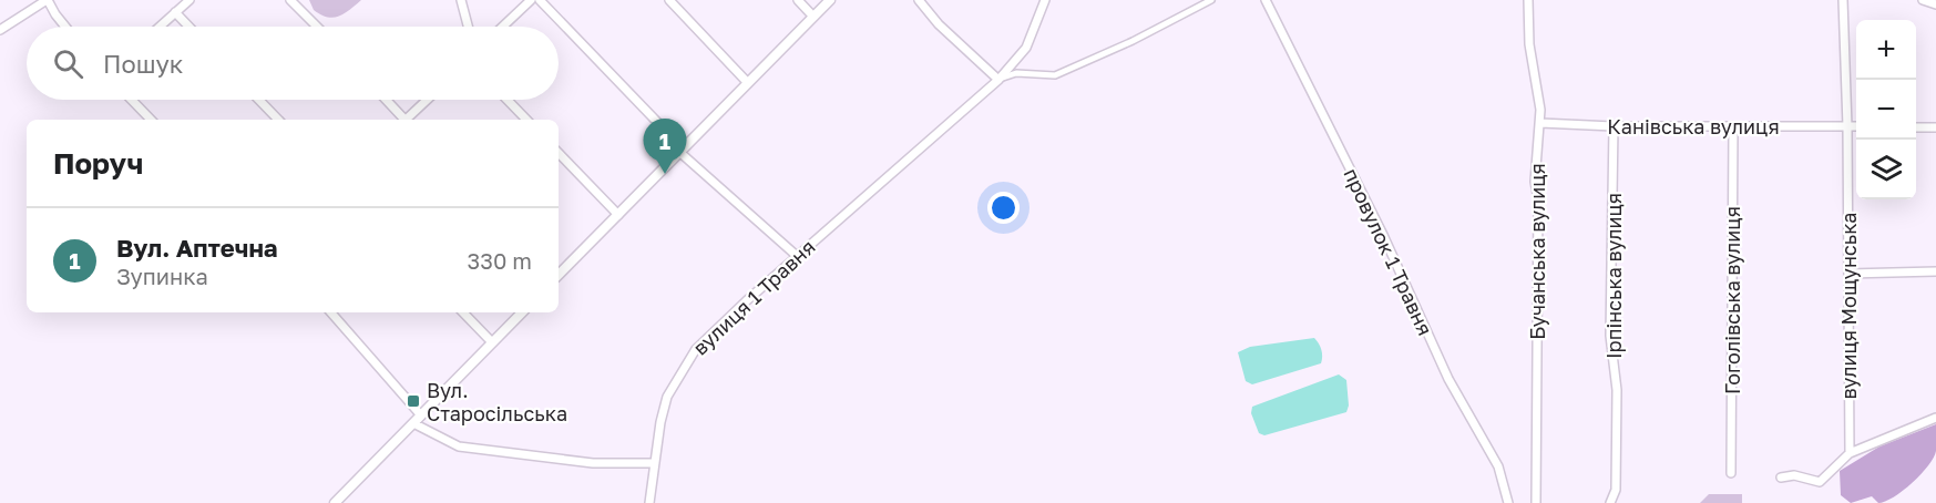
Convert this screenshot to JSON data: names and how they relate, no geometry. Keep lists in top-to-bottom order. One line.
{"streets":{"street":["Канівська вулиця","провулок 1 Травня","Бучанська вулиця","Ірпінська вулиця","вулиця 1 Травня","Гоголівська вулиця","вулиця Мощунська"]},"crossings":[["Канівська вулиця","Бучанська вулиця"],["Канівська вулиця","Ірпінська вулиця"],["Канівська вулиця","Гоголівська вулиця"],["Канівська вулиця","вулиця Мощунська"]],"places":{"transit":["Вул. Старосільська"]},"page":{"map_buttons":["+","−"],"search":"Пошук","pins":"1","heading":"Поруч","list":[{"mark":"1","name":"Вул. Аптечна","note":"Зупинка","value":"330 m"}]}}
